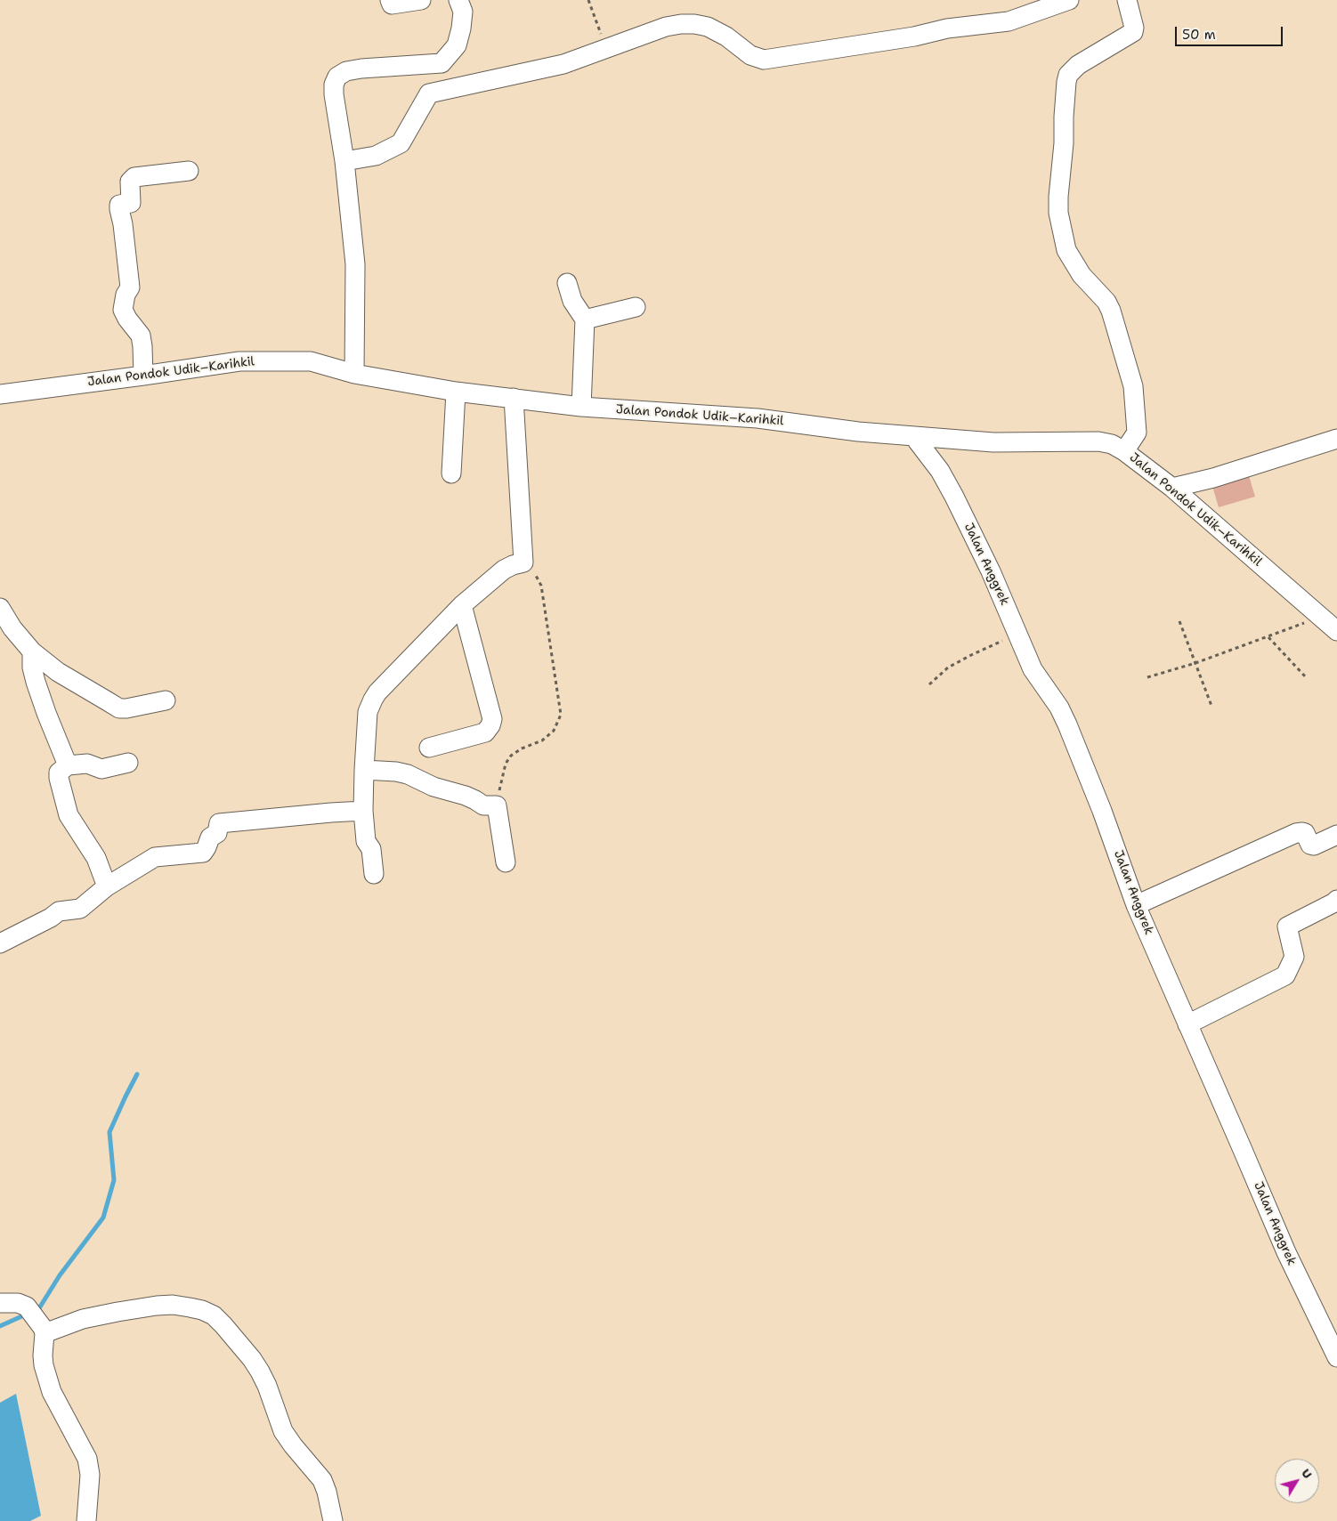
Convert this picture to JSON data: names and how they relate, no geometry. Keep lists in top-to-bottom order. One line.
{"streets":{"street":["Jalan Pondok Udik–Karihkil","Jalan Anggrek"]},"crossings":[["Jalan Pondok Udik–Karihkil","Jalan Anggrek"]],"scale_bar":"50 m","north":"top right"}
